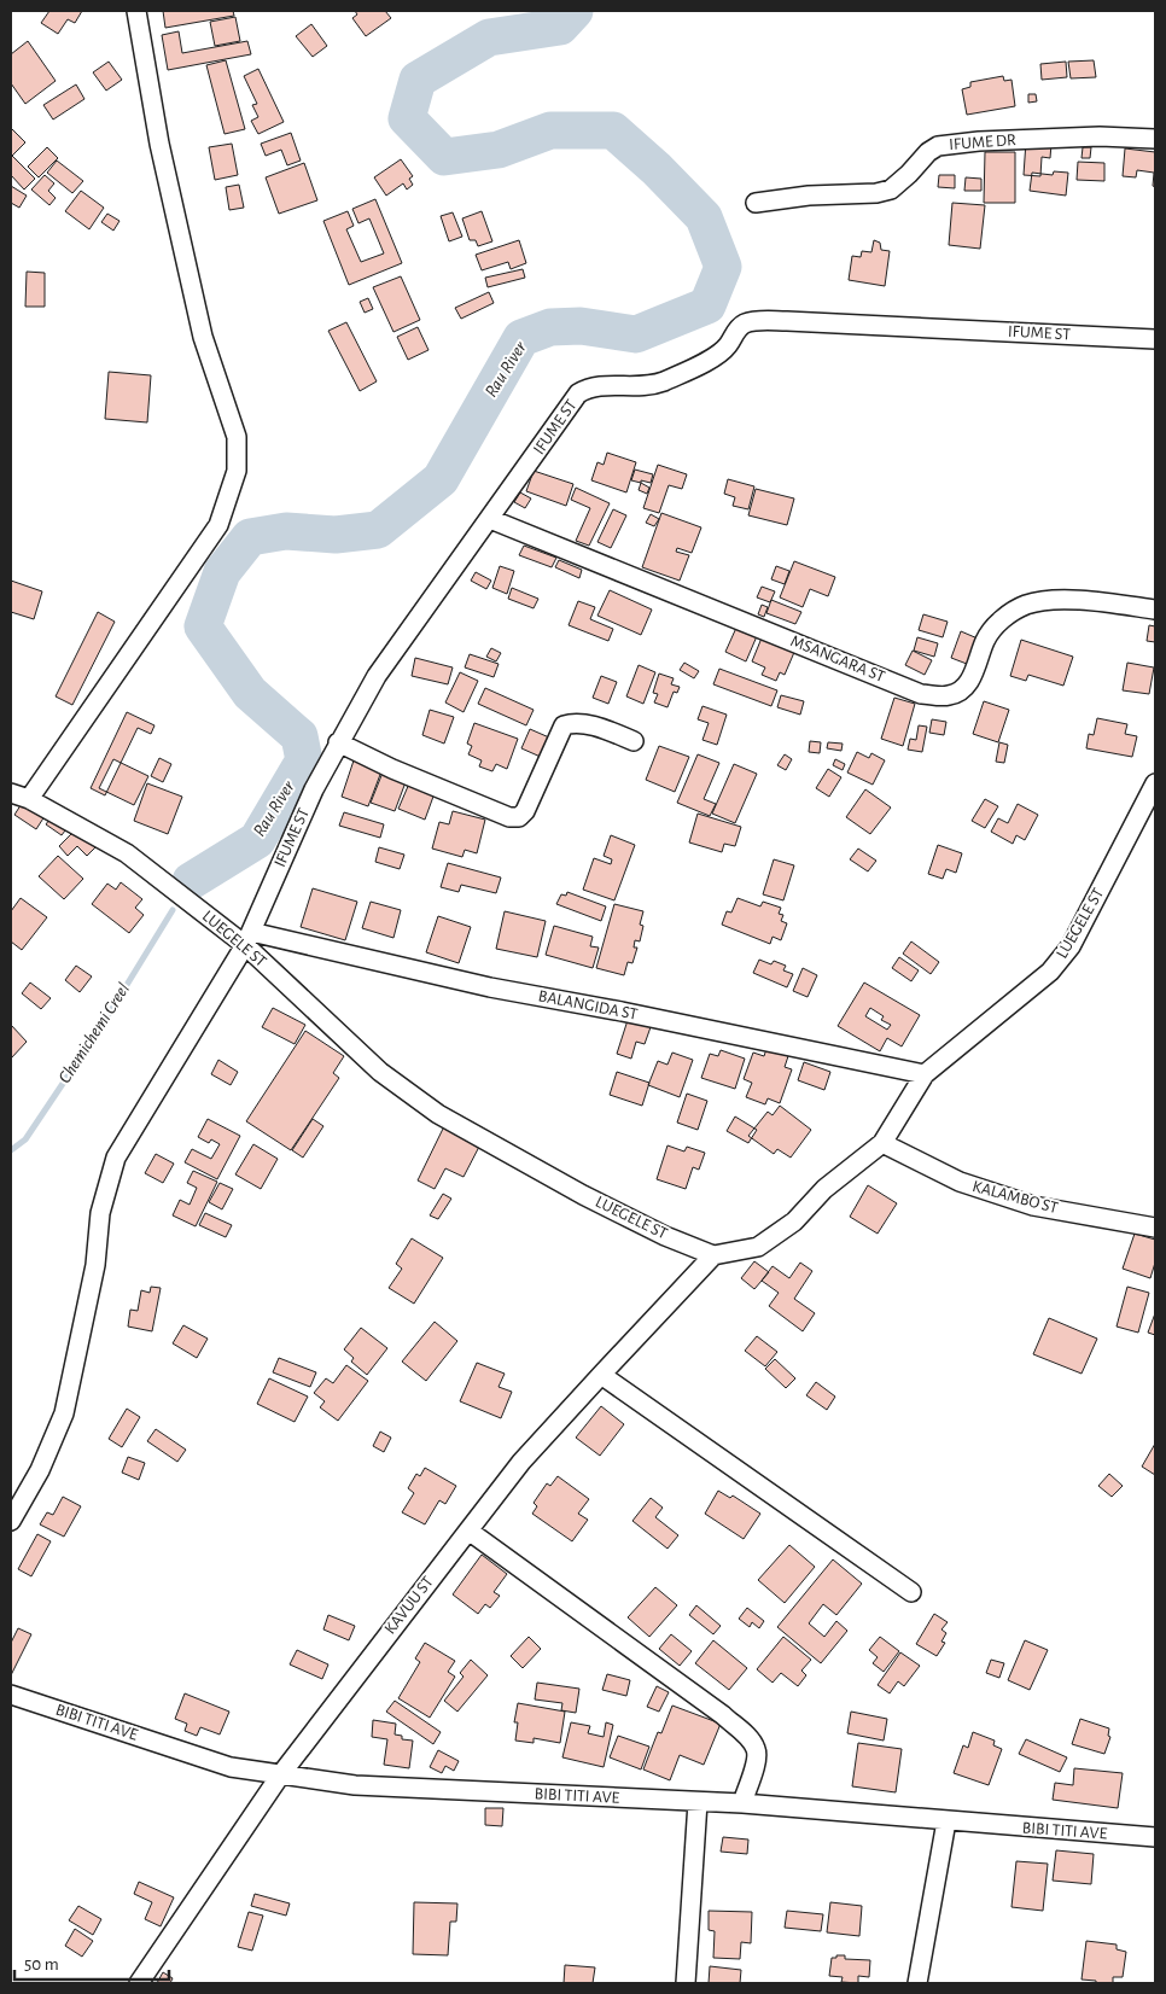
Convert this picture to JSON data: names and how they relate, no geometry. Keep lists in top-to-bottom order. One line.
{"streets":{"street":["IFUME DR","IFUME ST","MSANGARA ST","LUEGELE ST","BALANGIDA ST","KALAMBO ST","KAVUU ST","BIBI TITI AVE"]},"crossings":[["IFUME ST","MSANGARA ST"],["IFUME ST","LUEGELE ST"],["IFUME ST","BALANGIDA ST"],["LUEGELE ST","BALANGIDA ST"],["LUEGELE ST","KALAMBO ST"],["LUEGELE ST","KAVUU ST"],["KAVUU ST","BIBI TITI AVE"]],"water":["Rau River","Chemichemi Creel"],"scale_bar":"50 m"}
